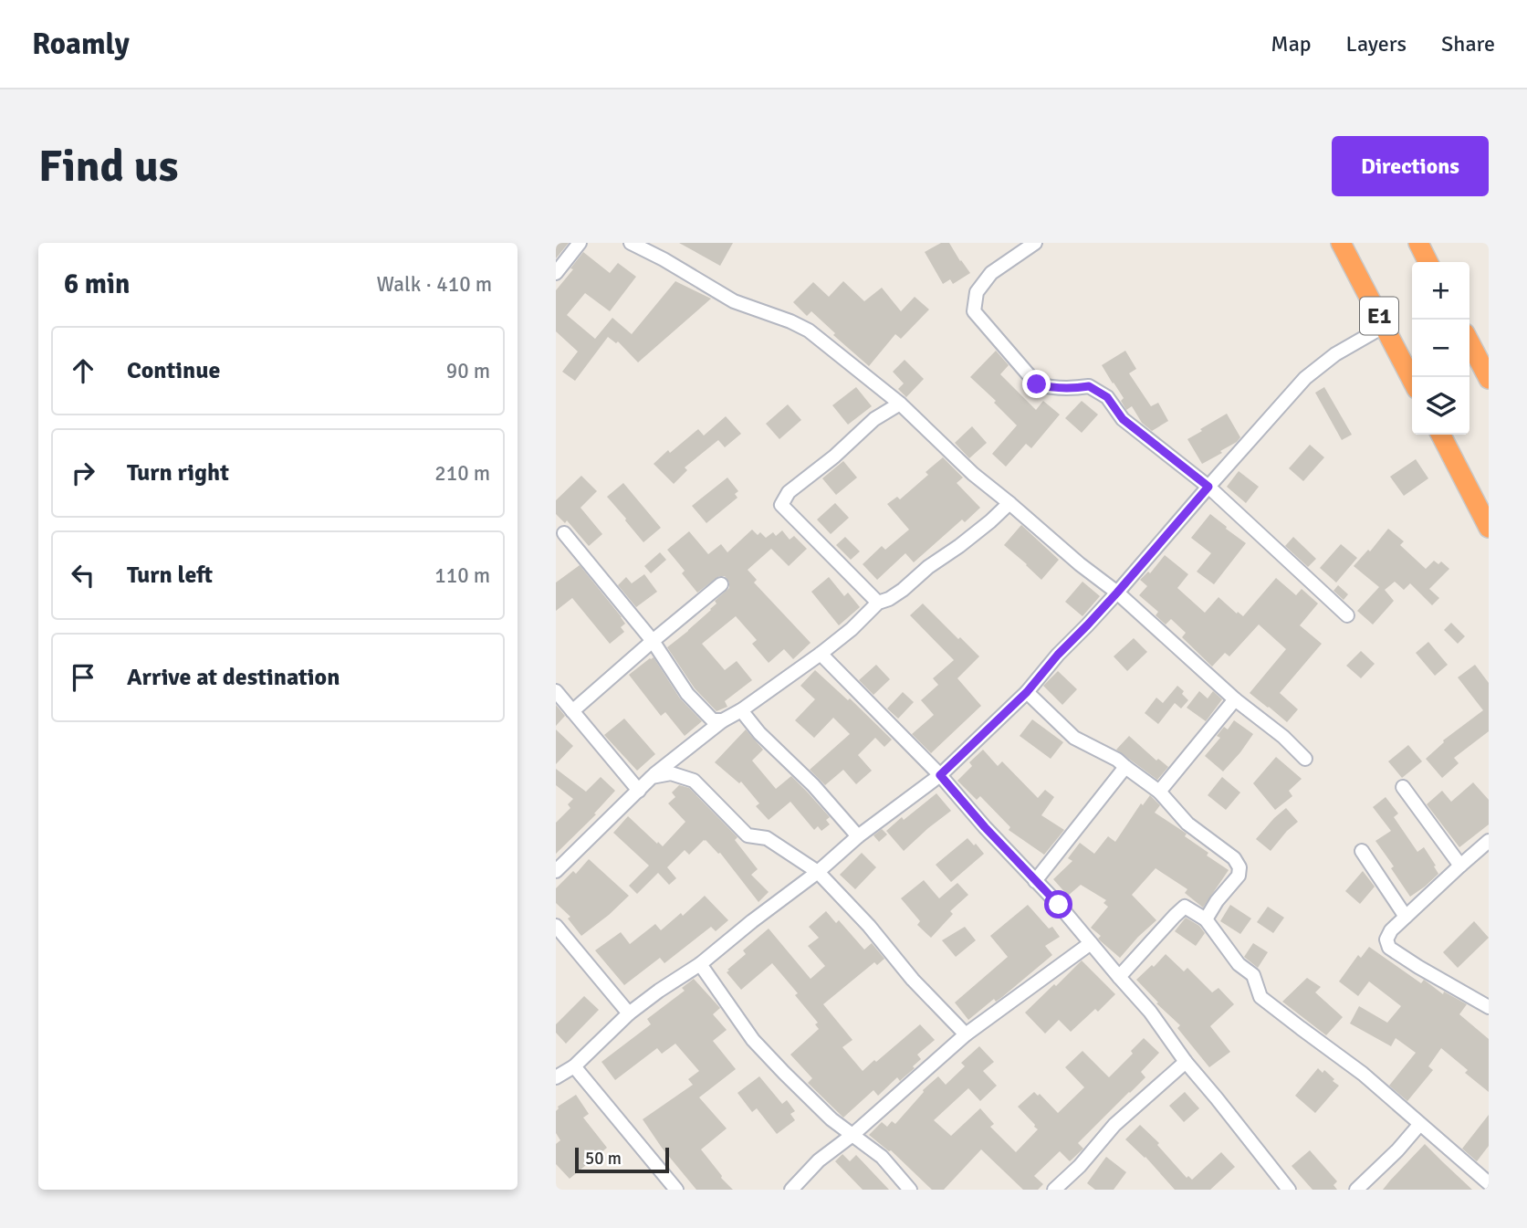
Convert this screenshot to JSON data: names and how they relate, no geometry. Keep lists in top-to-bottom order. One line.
{"streets":{"highway":["E1"]},"scale_bar":"50 m","page":{"header":"Roamly","nav":["Map","Layers","Share"],"buttons":"Directions","title":"Find us","heading":["6 min","Walk · 410 m"],"map_buttons":["+","−"],"list":[["Continue","90 m"],["Turn right","210 m"],["Turn left","110 m"],"Arrive at destination"],"scale":"50 m"}}
